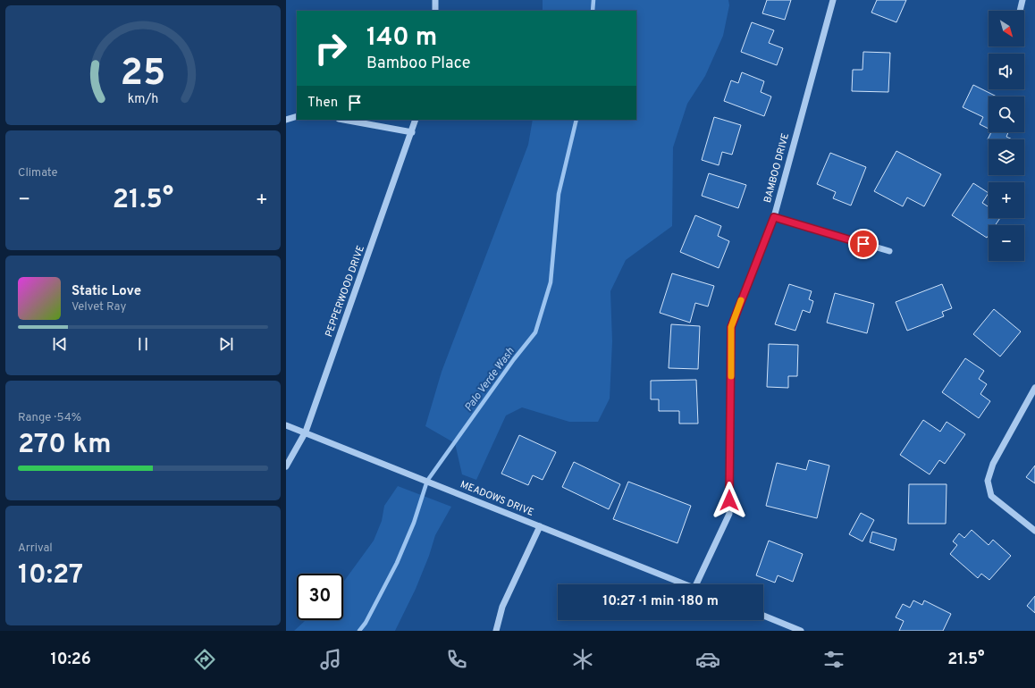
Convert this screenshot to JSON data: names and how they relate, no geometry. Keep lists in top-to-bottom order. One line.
{"streets":{"street":["BAMBOO DRIVE","PEPPERWOOD DRIVE","MEADOWS DRIVE"]},"crossings":[["PEPPERWOOD DRIVE","MEADOWS DRIVE"]],"water":["Palo Verde Wash"],"north":"bottom right","page":{"map_buttons":["+","−"],"turn":["140 m","Bamboo Place"],"then":"Then","tile":["Climate",["Range · 54%","270 km"],["Arrival","10:27"]],"heat":["−","21.5°","+"],"song":["Static Love","Velvet Ray"],"limit":"30","trip":"10:27 · 1 min · 180 m","tabs":["10:26","21.5°"],"gauge":["25","km/h"]}}
